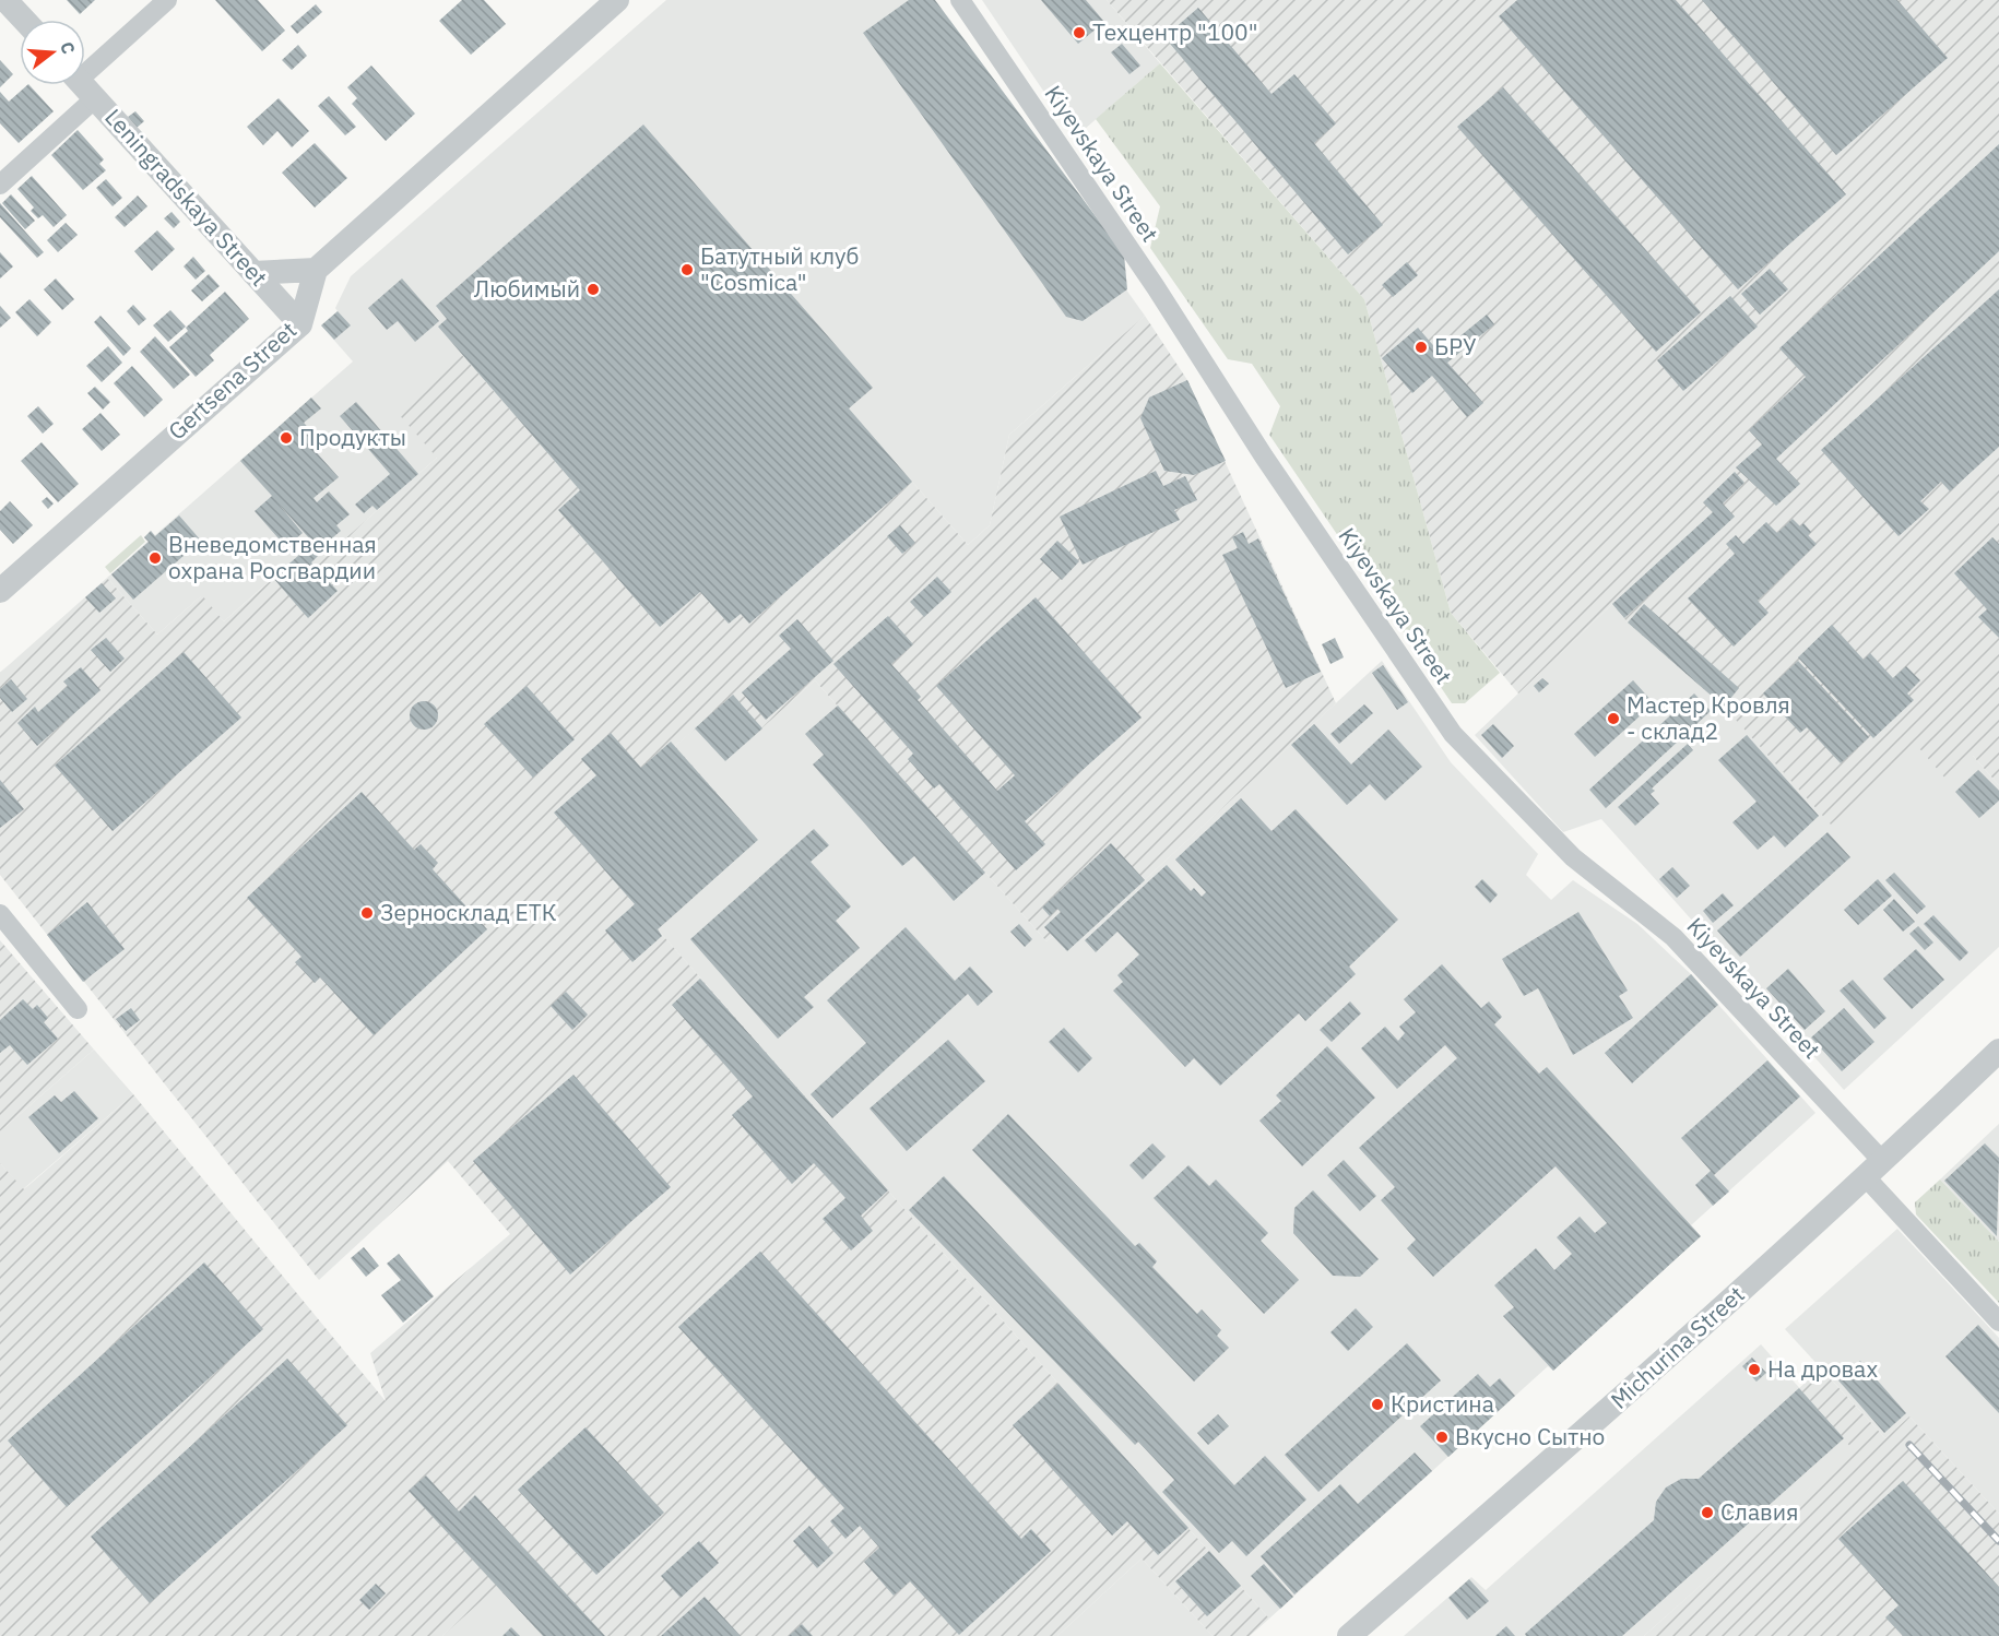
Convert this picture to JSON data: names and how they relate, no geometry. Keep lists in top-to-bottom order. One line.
{"streets":{"street":["Kiyevskaya Street","Leningradskaya Street","Gertsena Street","Michurina Street"]},"crossings":[["Kiyevskaya Street","Michurina Street"],["Leningradskaya Street","Gertsena Street"]],"places":["Техцентр \"100\"","Батутный клуб \"Cosmica\"","Любимый","БРУ","Продукты","Вневедомственная охрана Росгвардии","Мастер Кровля - склад2","Зерносклад ЕТК","На дровах","Кристина","Вкусно Сытно","Славия"],"north":"right"}
